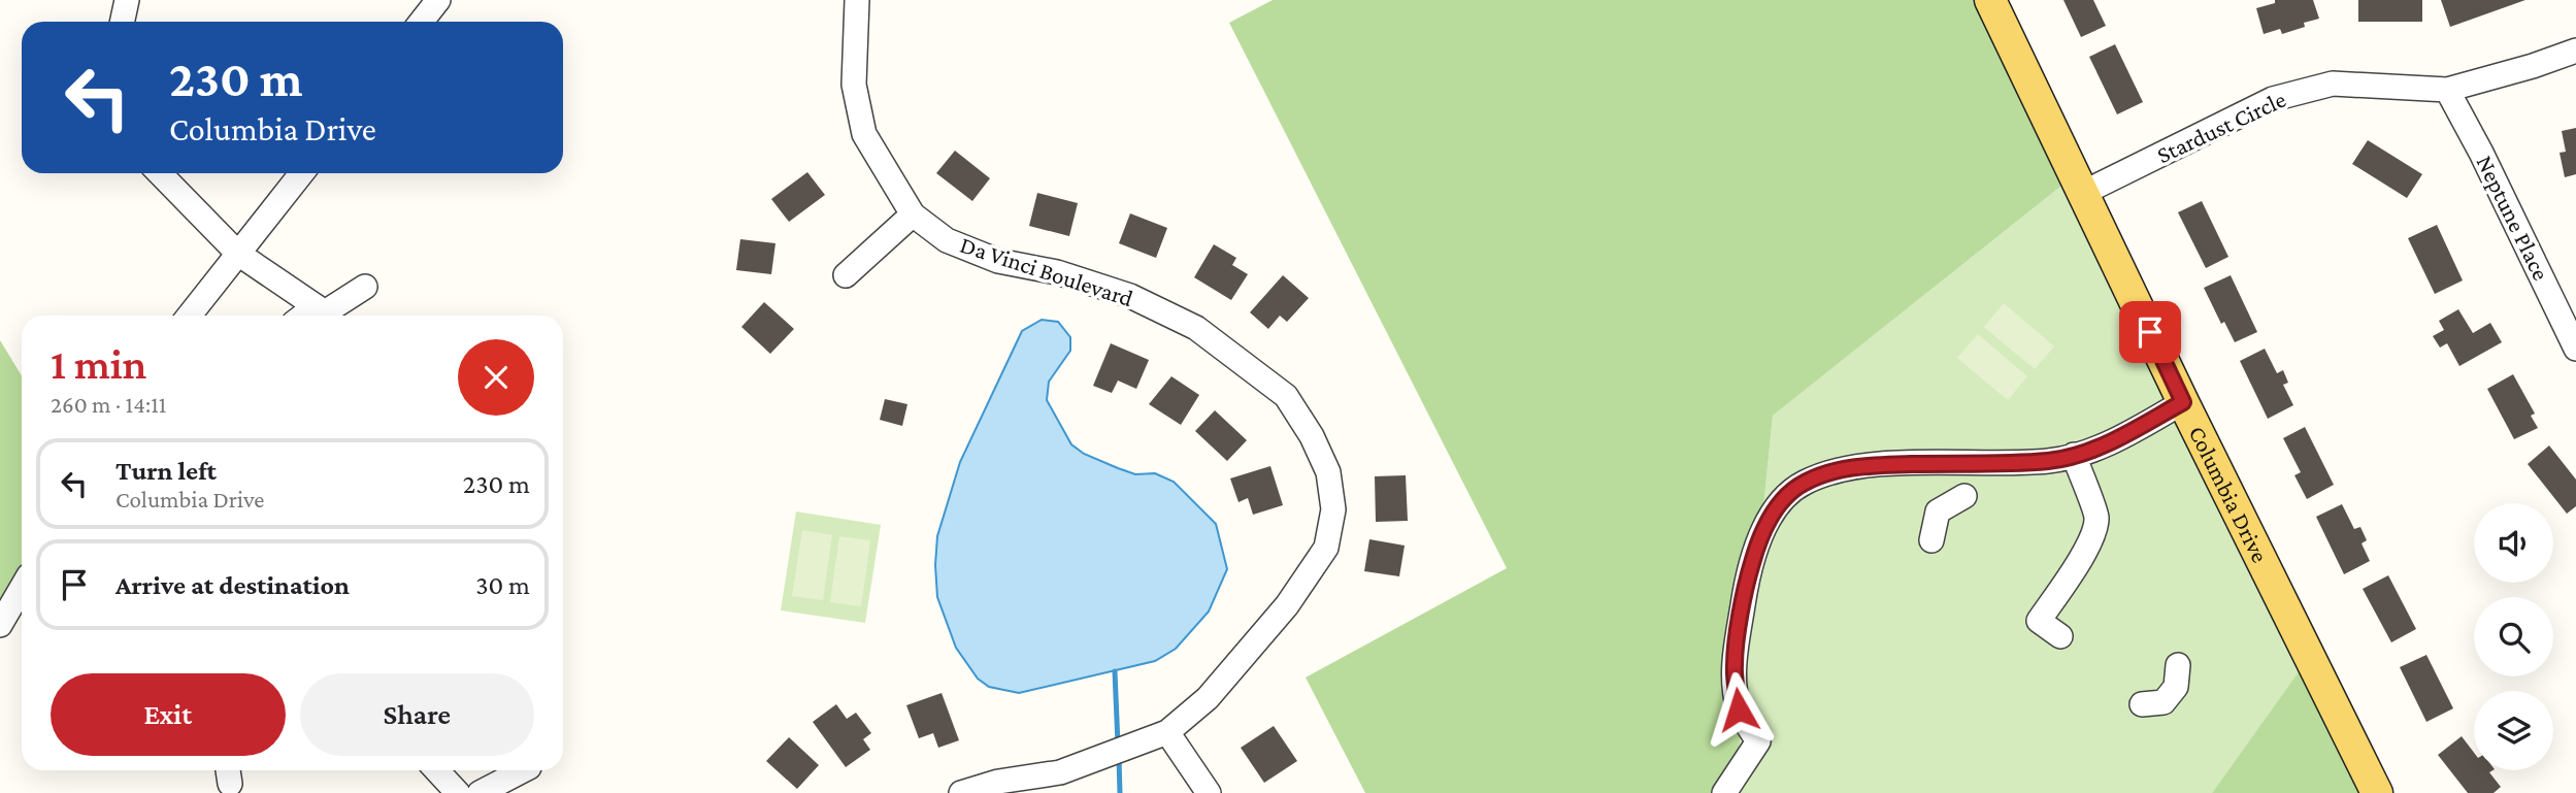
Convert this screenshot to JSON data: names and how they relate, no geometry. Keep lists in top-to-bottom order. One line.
{"streets":{"main road":["Columbia Drive"],"street":["Stardust Circle","Neptune Place","Da Vinci Boulevard"]},"crossings":[["Stardust Circle","Neptune Place"],["Stardust Circle","Columbia Drive"]],"page":{"turn":["230 m","Columbia Drive"],"heading":["1 min","260 m · 14:11"],"list":[{"name":"Turn left","note":"Columbia Drive","value":"230 m"},{"name":"Arrive at destination","value":"30 m"}],"buttons":["Exit","Share"]}}
